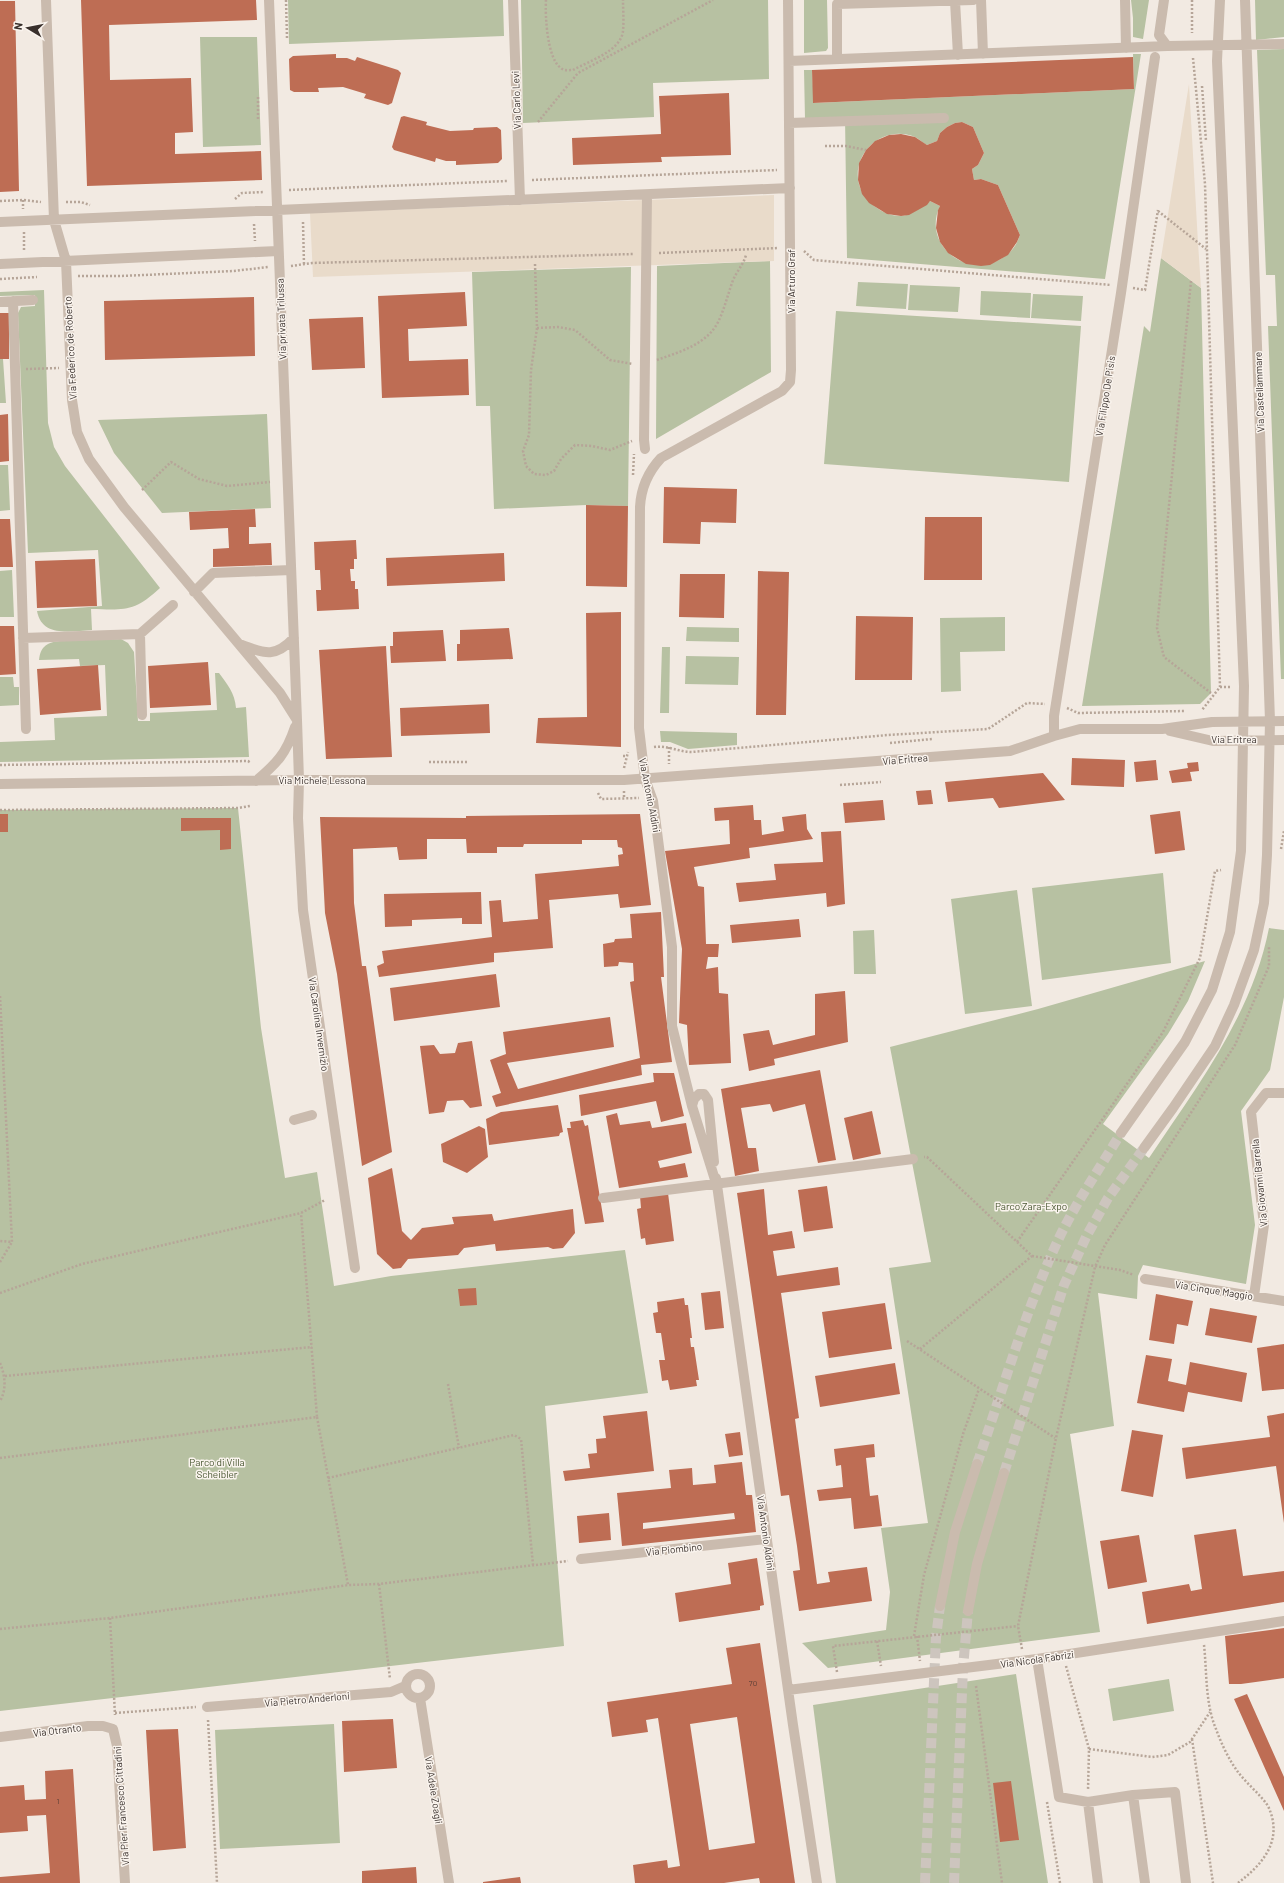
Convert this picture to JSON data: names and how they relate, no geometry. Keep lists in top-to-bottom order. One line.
{"streets":{"street":["Via Carlo Levi","Via Arturo Graf","Via privata Trilussa","Via Federico de Roberto","Via Castellammare","Via Filippo De Pisis","Via Eritrea","Via Michele Lessona","Via Antonio Aldini","Via Carolina Invernizio","Via Giovanni Barrella","Via Cinque Maggio","Via Piombino","Via Nicola Fabrizi","Via Pietro Anderloni","Via Otranto","Via Adele Zoagli","Via Pier Francesco Cittadini"]},"crossings":[["Via Arturo Graf","Via Antonio Aldini"],["Via privata Trilussa","Via Federico de Roberto"],["Via Castellammare","Via Eritrea"],["Via Filippo De Pisis","Via Eritrea"],["Via Eritrea","Via Michele Lessona"],["Via Eritrea","Via Antonio Aldini"],["Via Michele Lessona","Via Antonio Aldini"],["Via Michele Lessona","Via Carolina Invernizio"],["Via Antonio Aldini","Via Piombino"],["Via Antonio Aldini","Via Nicola Fabrizi"],["Via Giovanni Barrella","Via Cinque Maggio"],["Via Pietro Anderloni","Via Adele Zoagli"],["Via Otranto","Via Pier Francesco Cittadini"]],"parks":["Parco Zara-Expo","Parco di Villa Scheibler"],"house_numbers":["70","1"],"north":"left"}
